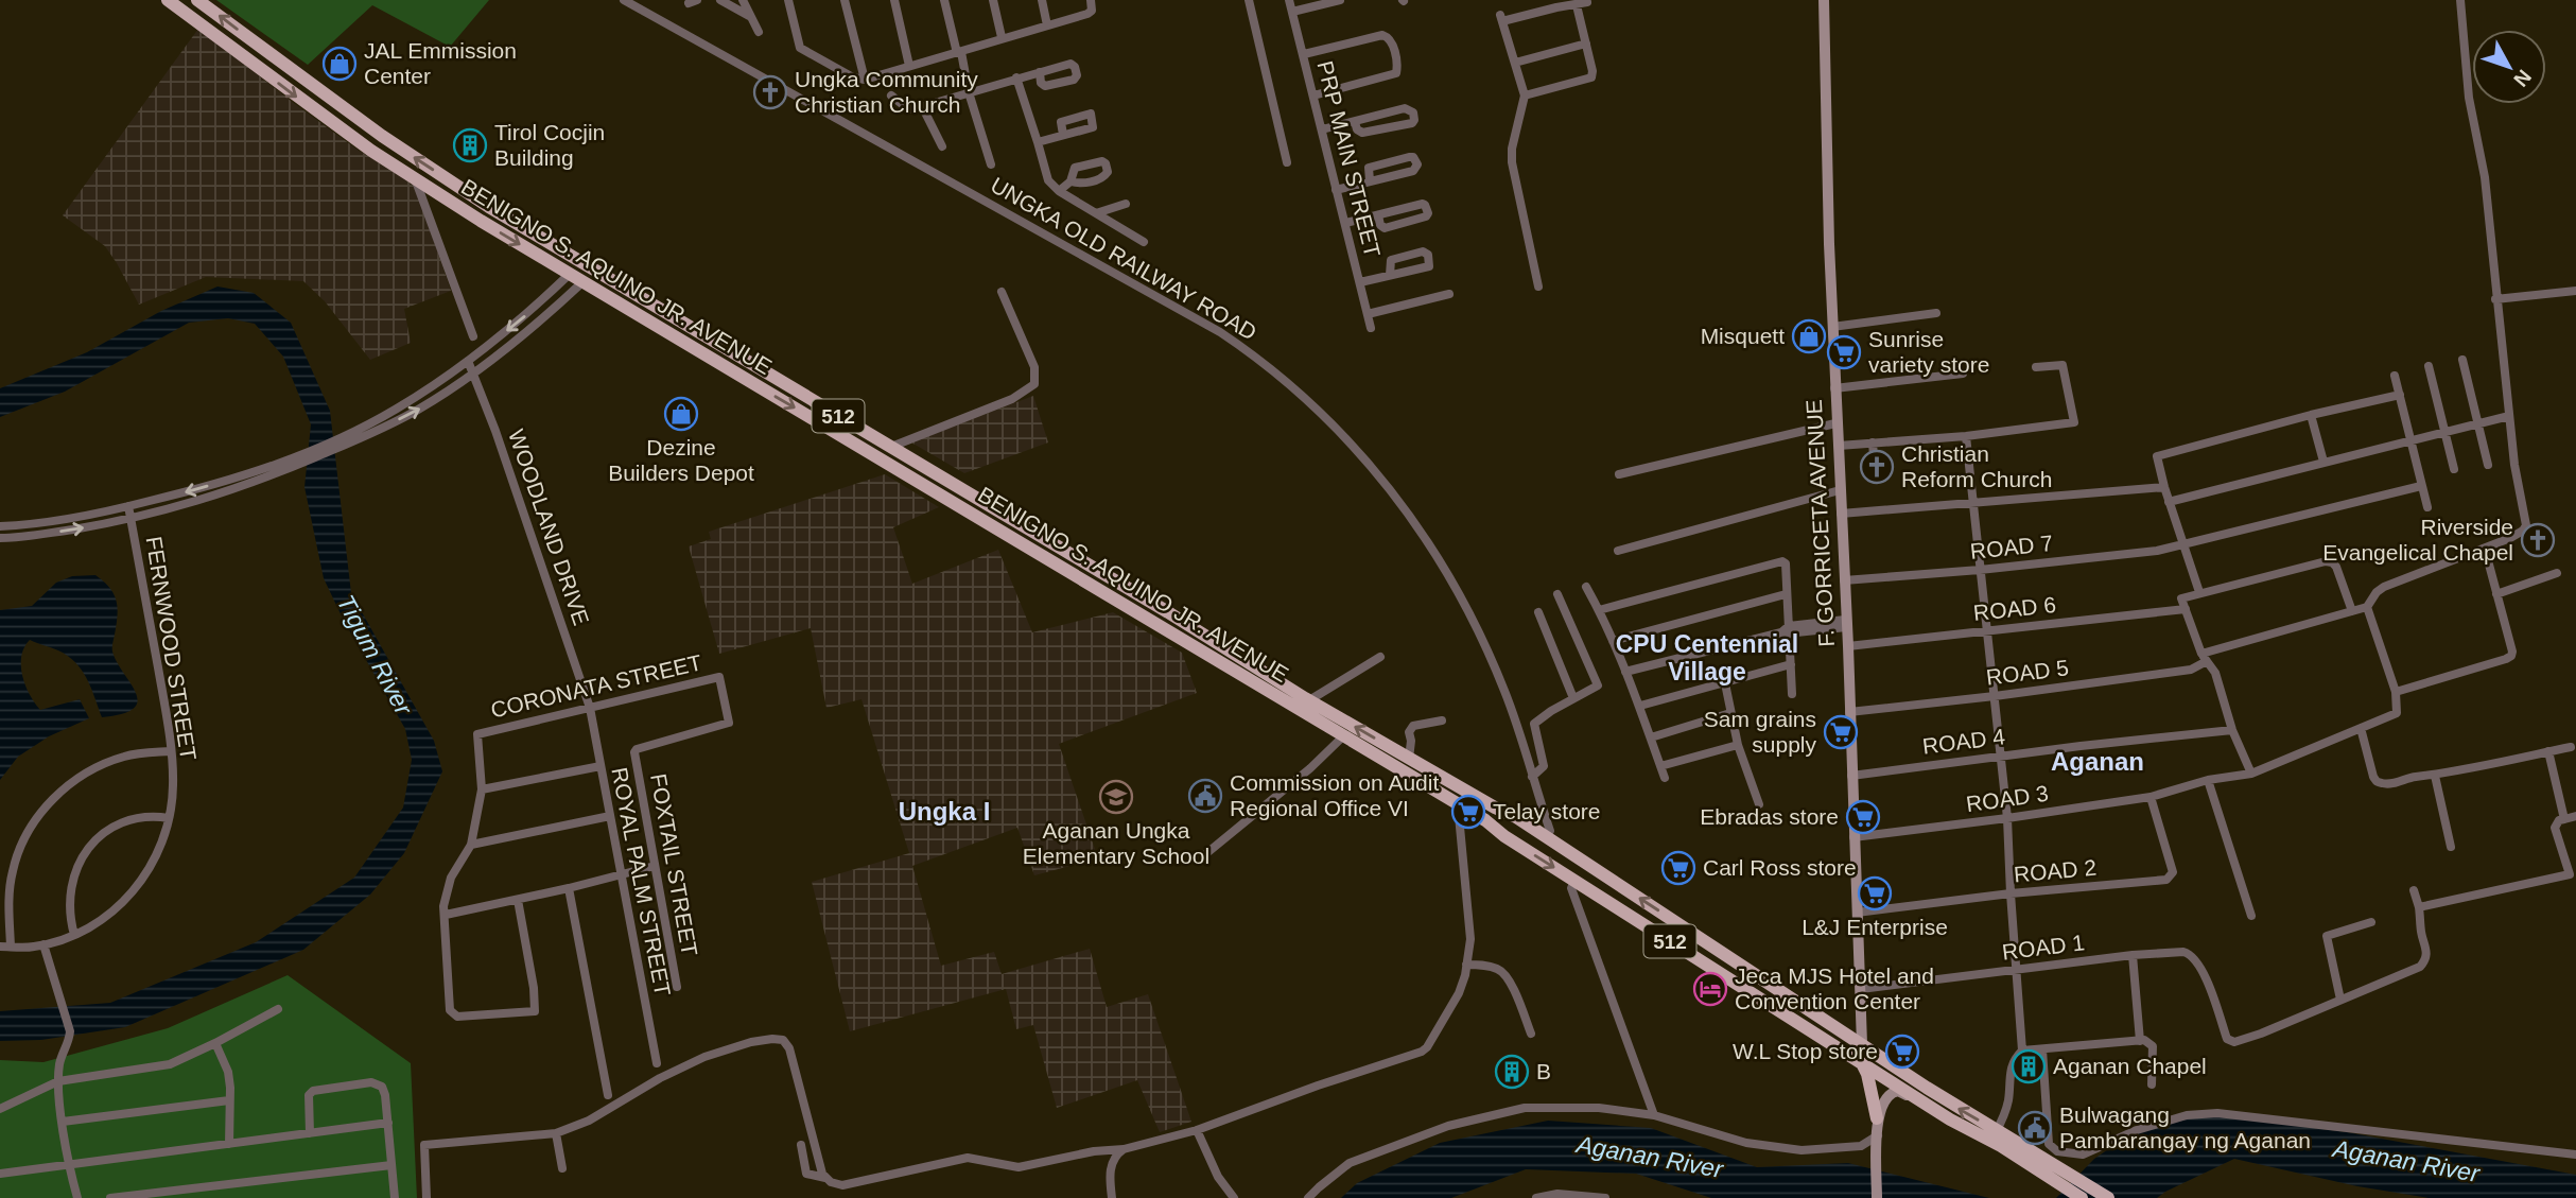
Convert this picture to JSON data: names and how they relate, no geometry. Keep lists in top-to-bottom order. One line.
{"streets":{"main road":["BENIGNO S. AQUINO JR. AVENUE","512","F. GORRICETA AVENUE"],"street":["PRP MAIN STREET","UNGKA OLD RAILWAY ROAD","WOODLAND DRIVE","ROAD 7","ROAD 6","FERNWOOD STREET","ROAD 5","CORONATA STREET","ROAD 4","ROAD 3","FOXTAIL STREET","ROAD 2","ROYAL PALM STREET","ROAD 1"]},"crossings":[["UNGKA OLD RAILWAY ROAD","BENIGNO S. AQUINO JR. AVENUE"],["BENIGNO S. AQUINO JR. AVENUE","F. GORRICETA AVENUE"],["F. GORRICETA AVENUE","ROAD 7"],["F. GORRICETA AVENUE","ROAD 6"],["F. GORRICETA AVENUE","ROAD 5"],["F. GORRICETA AVENUE","ROAD 4"],["F. GORRICETA AVENUE","ROAD 3"],["F. GORRICETA AVENUE","ROAD 2"],["F. GORRICETA AVENUE","ROAD 1"],["WOODLAND DRIVE","CORONATA STREET"],["WOODLAND DRIVE","ROYAL PALM STREET"],["CORONATA STREET","FOXTAIL STREET"],["CORONATA STREET","ROYAL PALM STREET"],["ROAD 3","ROAD 2"]],"districts":["CPU Centennial Village","Aganan","Ungka I"],"water":["Tigum River","Aganan River"],"places":{"shop":["JAL Emmission Center","Misquett","Dezine Builders Depot"],"church":["Ungka Community Christian Church","Christian Reform Church","Riverside Evangelical Chapel"],"building":["Tirol Cocjin Building","Aganan Chapel","B"],"supermarket":["Sunrise variety store","Sam grains supply","Telay store","Ebradas store","Carl Ross store","L&J Enterprise","W.L Stop store"],"public building":["Commission on Audit Regional Office VI","Bulwagang Pambarangay ng Aganan"],"school or university":["Aganan Ungka Elementary School"],"hotel":["Jeca MJS Hotel and Convention Center"]},"north":"bottom right"}
